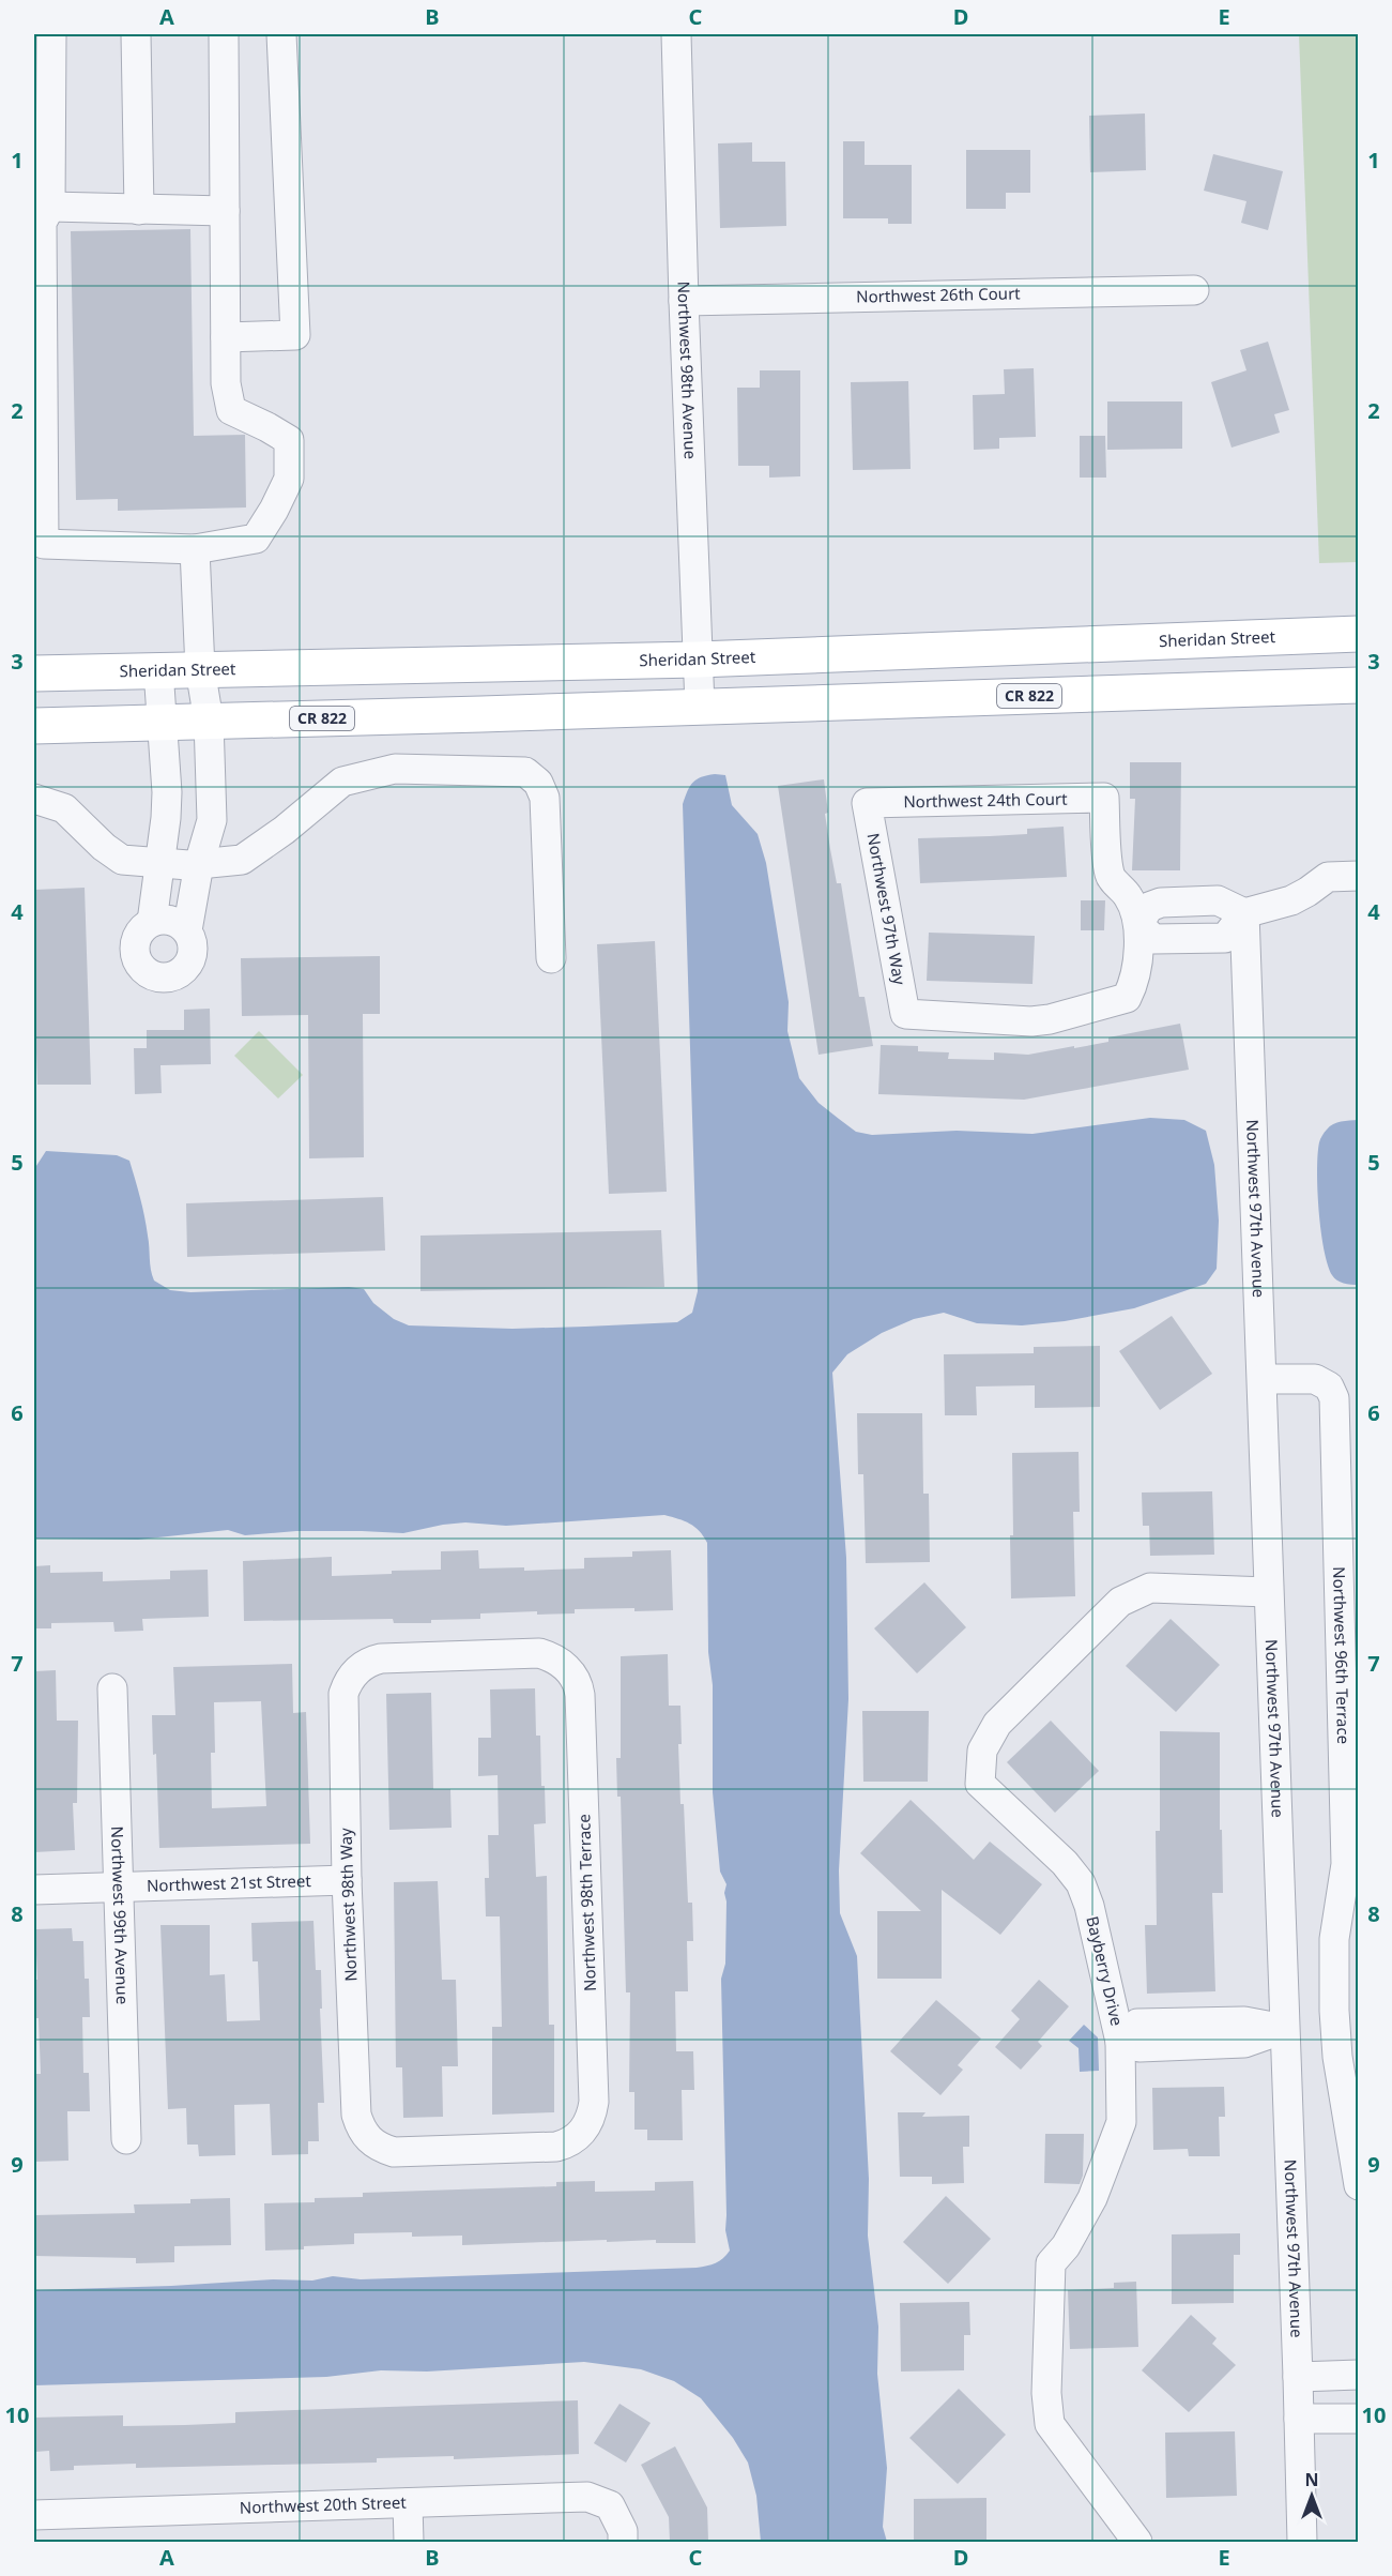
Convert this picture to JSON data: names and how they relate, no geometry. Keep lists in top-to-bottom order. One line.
{"streets":{"main road":["Sheridan Street","CR 822"],"street":["Northwest 26th Court","Northwest 98th Avenue","Northwest 24th Court","Northwest 97th Way","Northwest 97th Avenue","Northwest 96th Terrace","Northwest 21st Street","Northwest 98th Terrace","Northwest 98th Way","Northwest 99th Avenue","Bayberry Drive","Northwest 20th Street"]},"crossings":[["Northwest 26th Court","Northwest 98th Avenue"],["Northwest 98th Avenue","Sheridan Street"],["Northwest 98th Avenue","CR 822"],["Northwest 24th Court","Northwest 97th Way"],["Northwest 97th Avenue","Northwest 96th Terrace"],["Northwest 97th Avenue","Bayberry Drive"],["Northwest 21st Street","Northwest 98th Way"],["Northwest 21st Street","Northwest 99th Avenue"],["Northwest 98th Terrace","Northwest 98th Way"]],"north":"top","grid":{"columns":["A","B","C","D","E"],"rows":["1","2","3","4","5","6","7","8","9","10"]}}
